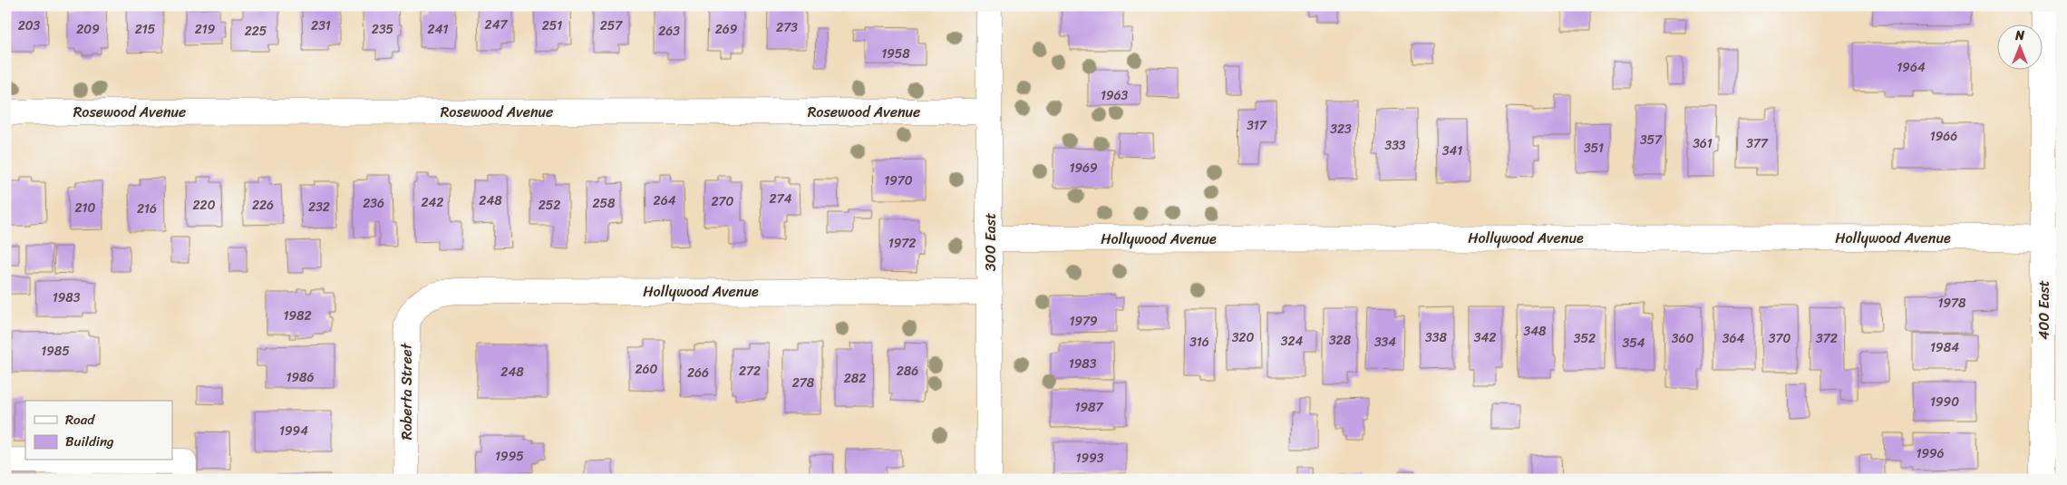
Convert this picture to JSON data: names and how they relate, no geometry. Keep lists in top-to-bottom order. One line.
{"streets":{"street":["Rosewood Avenue","Hollywood Avenue","300 East","400 East","Roberta Street"]},"crossings":[["Rosewood Avenue","300 East"],["Hollywood Avenue","300 East"],["Hollywood Avenue","400 East"],["Hollywood Avenue","Roberta Street"]],"house_numbers":["247","203","231","251","257","273","209","215","219","235","241","269","225","263","1958","1964","1963","317","323","1966","357","361","377","333","351","341","1969","1970","274","248","264","270","242","236","258","220","226","252","232","210","216","1972","1983","1978","1982","1979","348","320","338","342","352","360","364","370","372","328","324","316","334","354","1984","1985","1983","260","272","286","248","266","1986","282","278","1990","1987","1994","1996","1995","1993"],"legend":["Road","Building"],"north":"top"}
